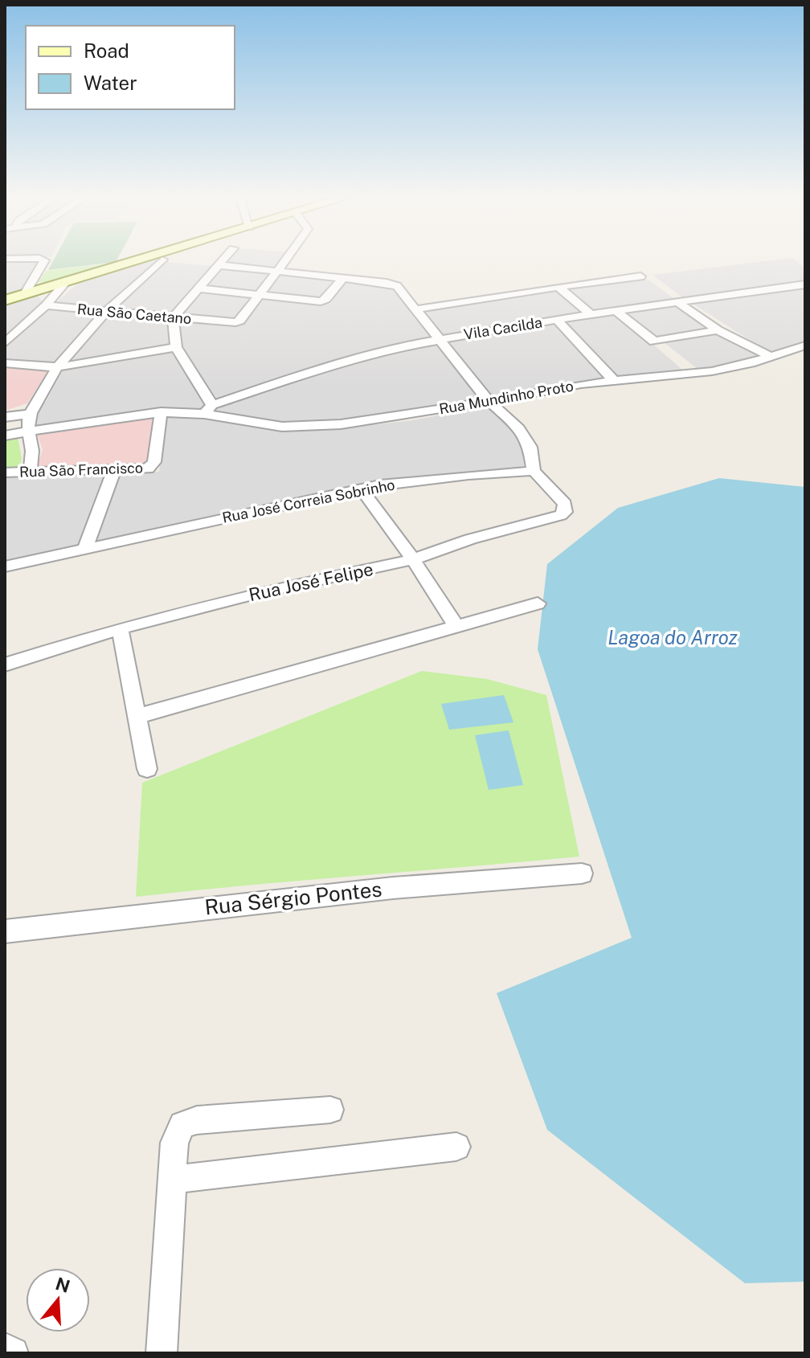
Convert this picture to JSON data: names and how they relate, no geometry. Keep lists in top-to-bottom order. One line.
{"streets":{"street":["Rua São Caetano","Vila Cacilda","Rua Mundinho Proto","Rua São Francisco","Rua José Correia Sobrinho","Rua José Felipe","Rua Sérgio Pontes"]},"crossings":[["Vila Cacilda","Rua Mundinho Proto"],["Rua José Correia Sobrinho","Rua José Felipe"]],"water":["Lagoa do Arroz"],"legend":["Road","Water"],"north":"top"}
